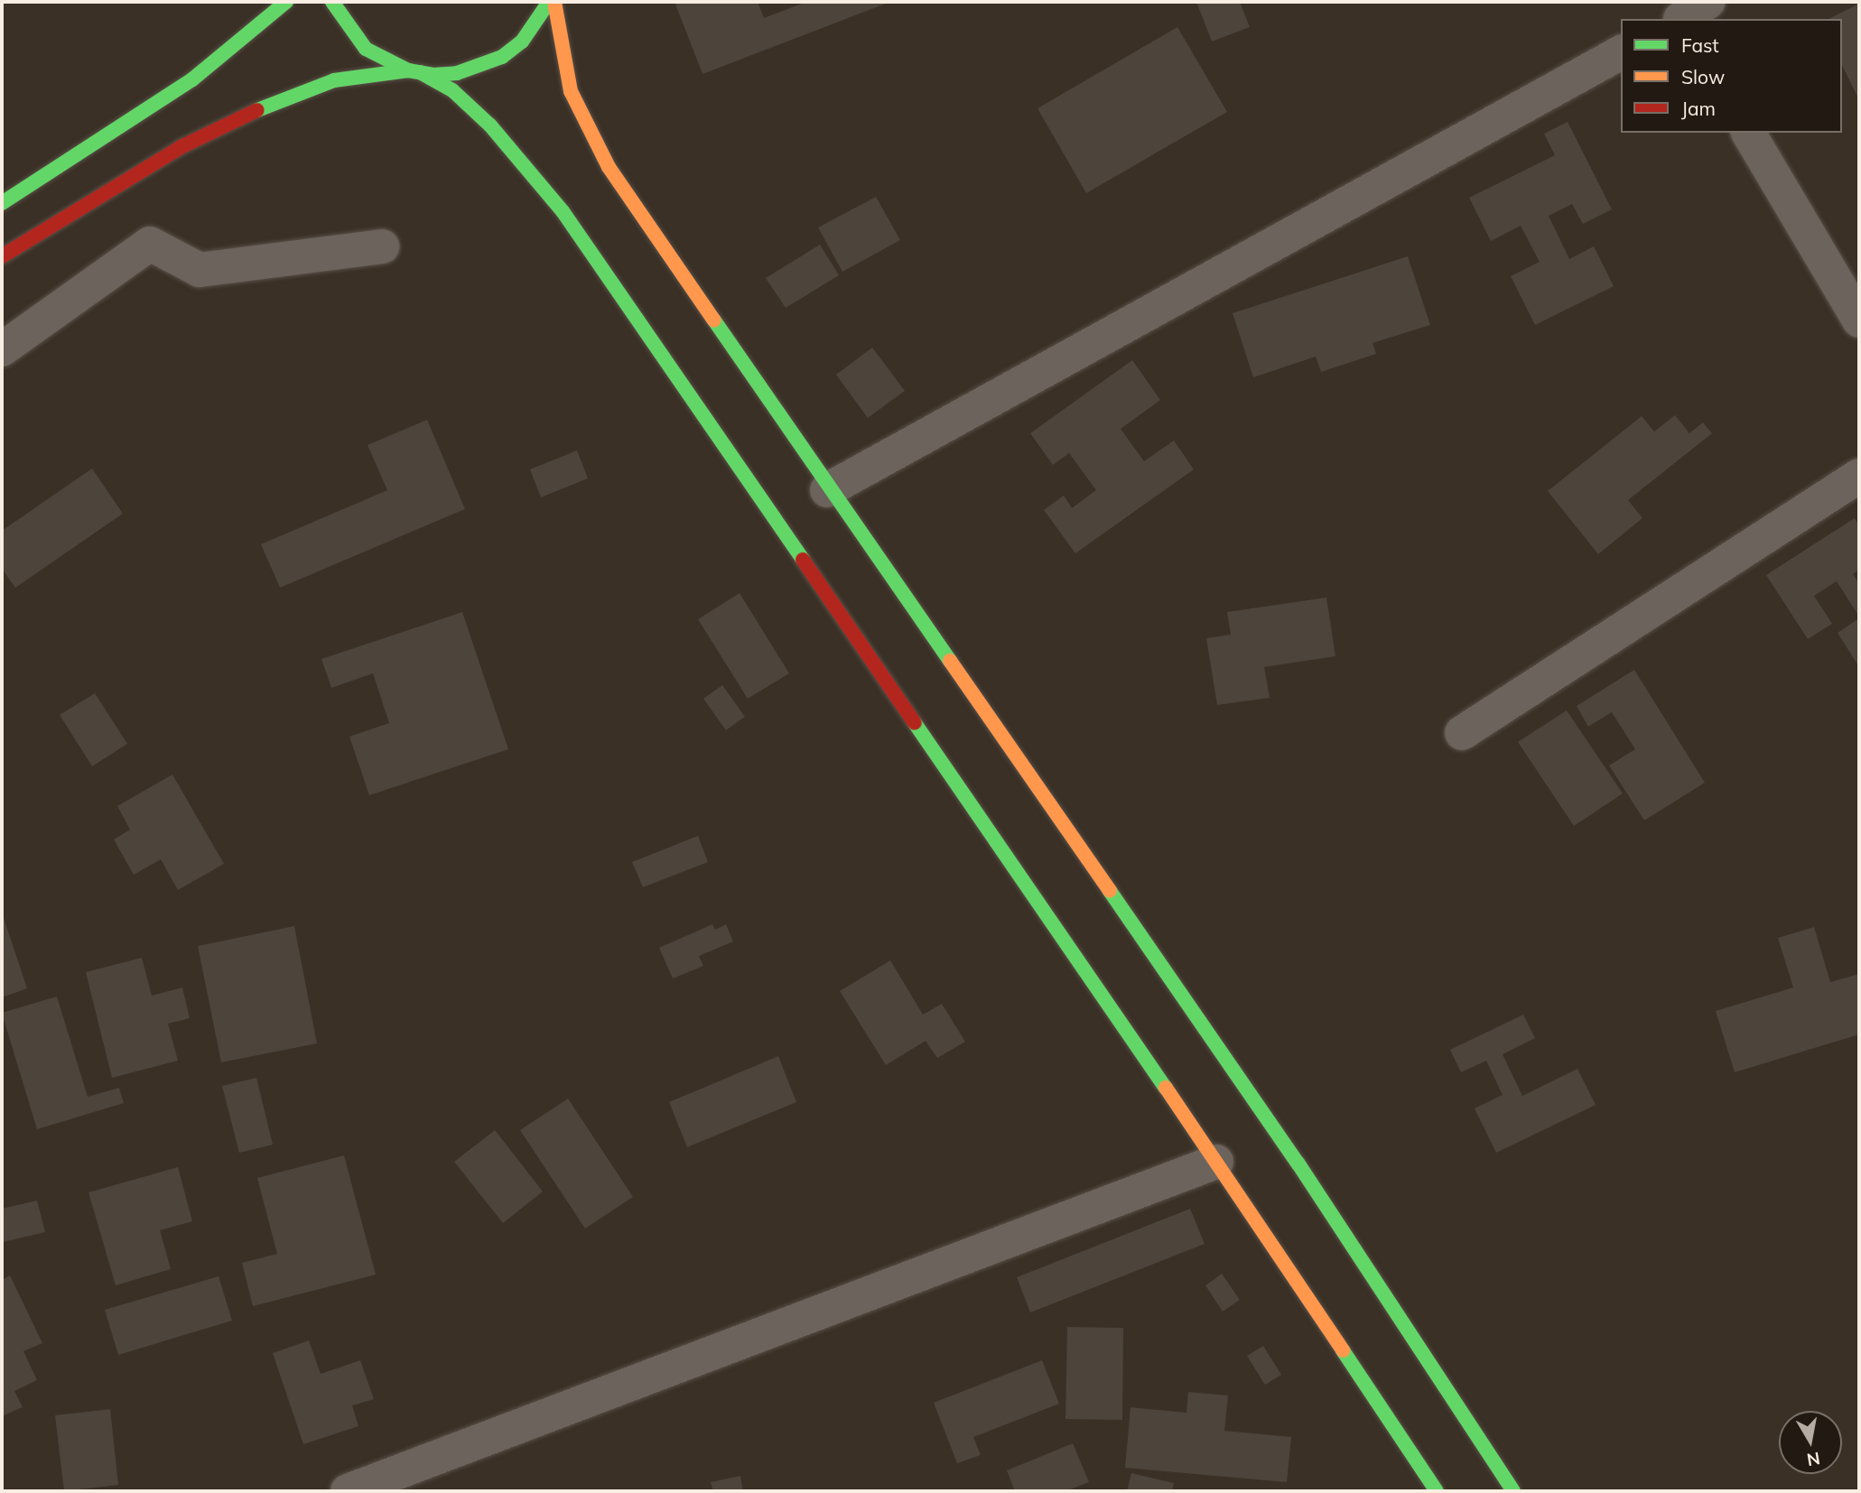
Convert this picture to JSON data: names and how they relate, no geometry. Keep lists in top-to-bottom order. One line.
{"legend":["Fast","Slow","Jam"],"north":"bottom"}
